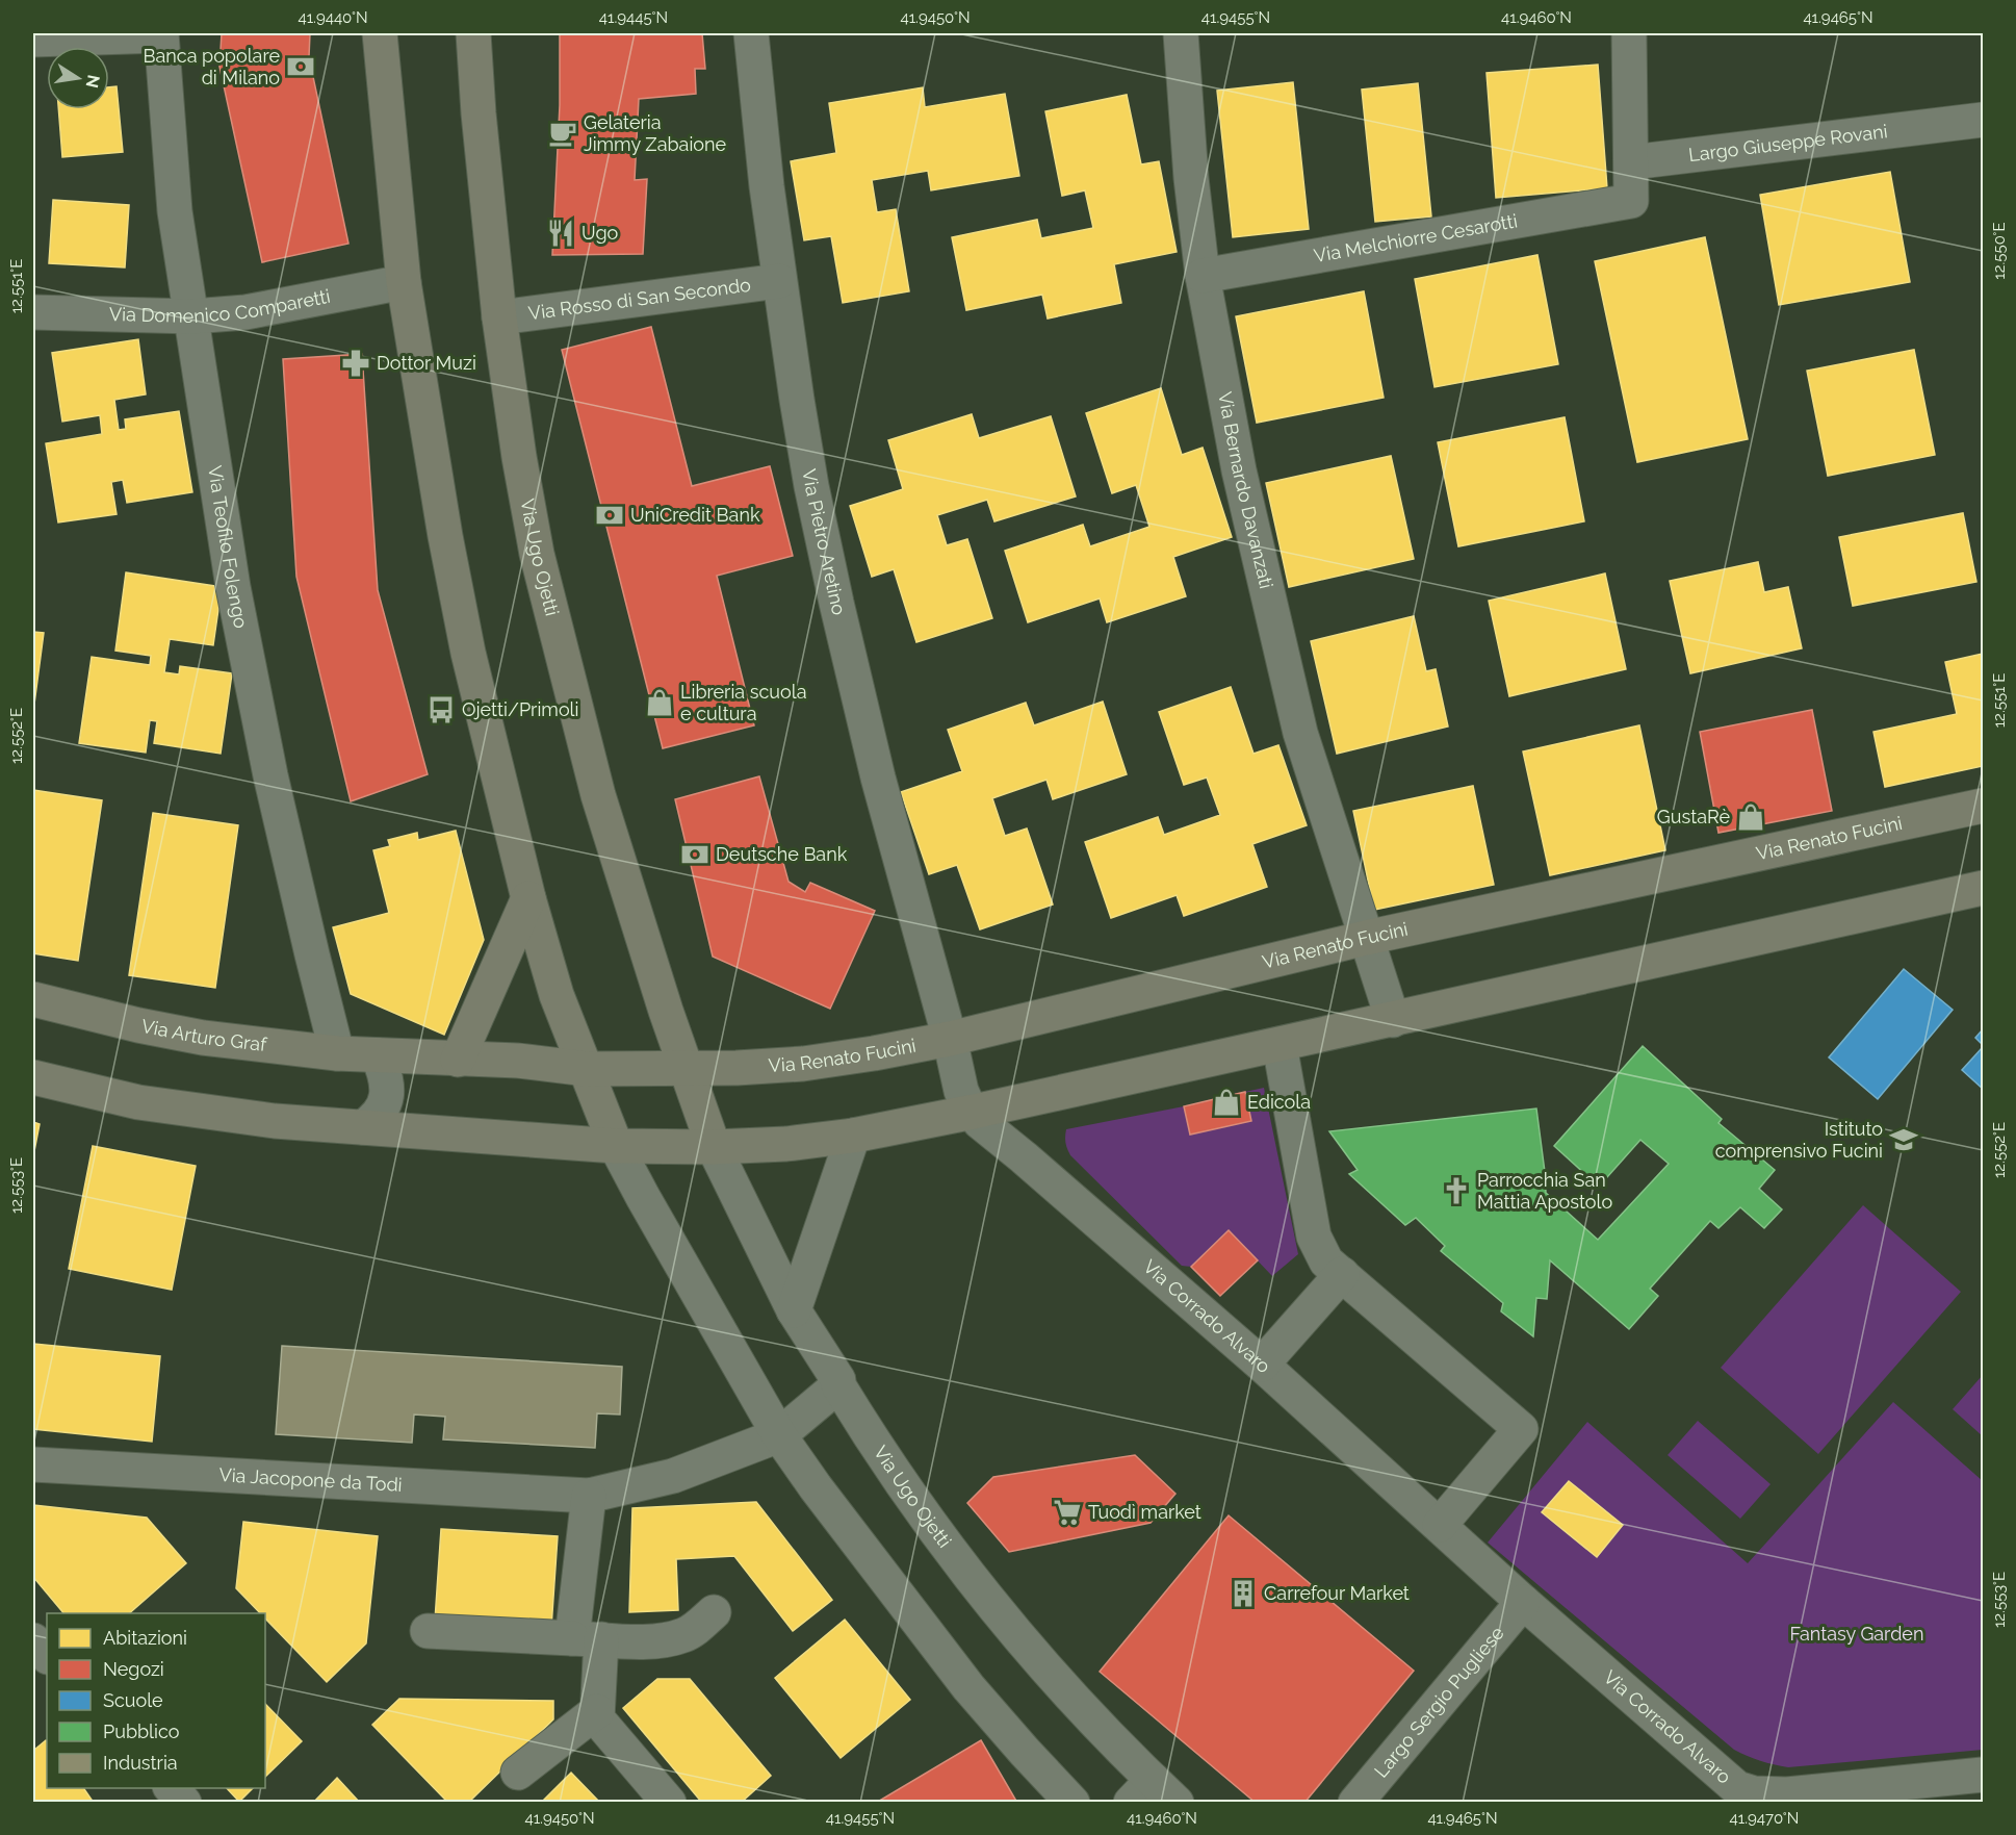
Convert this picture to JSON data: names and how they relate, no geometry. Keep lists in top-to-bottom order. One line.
{"streets":{"main road":["Via Ugo Ojetti","Via Renato Fucini","Via Arturo Graf"],"street":["Largo Giuseppe Rovani","Via Melchiorre Cesarotti","Via Rosso di San Secondo","Via Domenico Comparetti","Via Bernardo Davanzati","Via Pietro Aretino","Via Teofilo Folengo","Via Corrado Alvaro","Via Jacopone da Todi","Largo Sergio Pugliese"]},"crossings":[["Largo Giuseppe Rovani","Via Melchiorre Cesarotti"],["Via Melchiorre Cesarotti","Via Bernardo Davanzati"],["Via Rosso di San Secondo","Via Pietro Aretino"],["Via Rosso di San Secondo","Via Ugo Ojetti"],["Via Domenico Comparetti","Via Teofilo Folengo"],["Via Bernardo Davanzati","Via Renato Fucini"],["Via Pietro Aretino","Via Renato Fucini"],["Via Pietro Aretino","Via Corrado Alvaro"],["Via Teofilo Folengo","Via Arturo Graf"],["Via Ugo Ojetti","Via Renato Fucini"],["Via Ugo Ojetti","Via Jacopone da Todi"],["Via Renato Fucini","Via Arturo Graf"],["Via Corrado Alvaro","Largo Sergio Pugliese"]],"parks":["Fantasy Garden"],"places":{"bank":["Banca popolare di Milano","UniCredit Bank","Deutsche Bank"],"cafe":["Gelateria Jimmy Zabaione"],"restaurant":["Ugo"],"pharmacy":["Dottor Muzi"],"shop":["Libreria scuola e cultura","GustaRè","Edicola"],"bus stop":["Ojetti/Primoli"],"school or university":["Istituto comprensivo Fucini"],"church":["Parrocchia San Mattia Apostolo"],"supermarket":["Tuodì market"],"building":["Carrefour Market"]},"legend":["Abitazioni","Negozi","Scuole","Pubblico","Industria"],"north":"right","coordinates":["41.9440°N","41.9445°N","41.9450°N","41.9455°N","41.9460°N","41.9465°N","12.550°E","12.551°E","12.552°E","12.553°E","41.9470°N"]}
